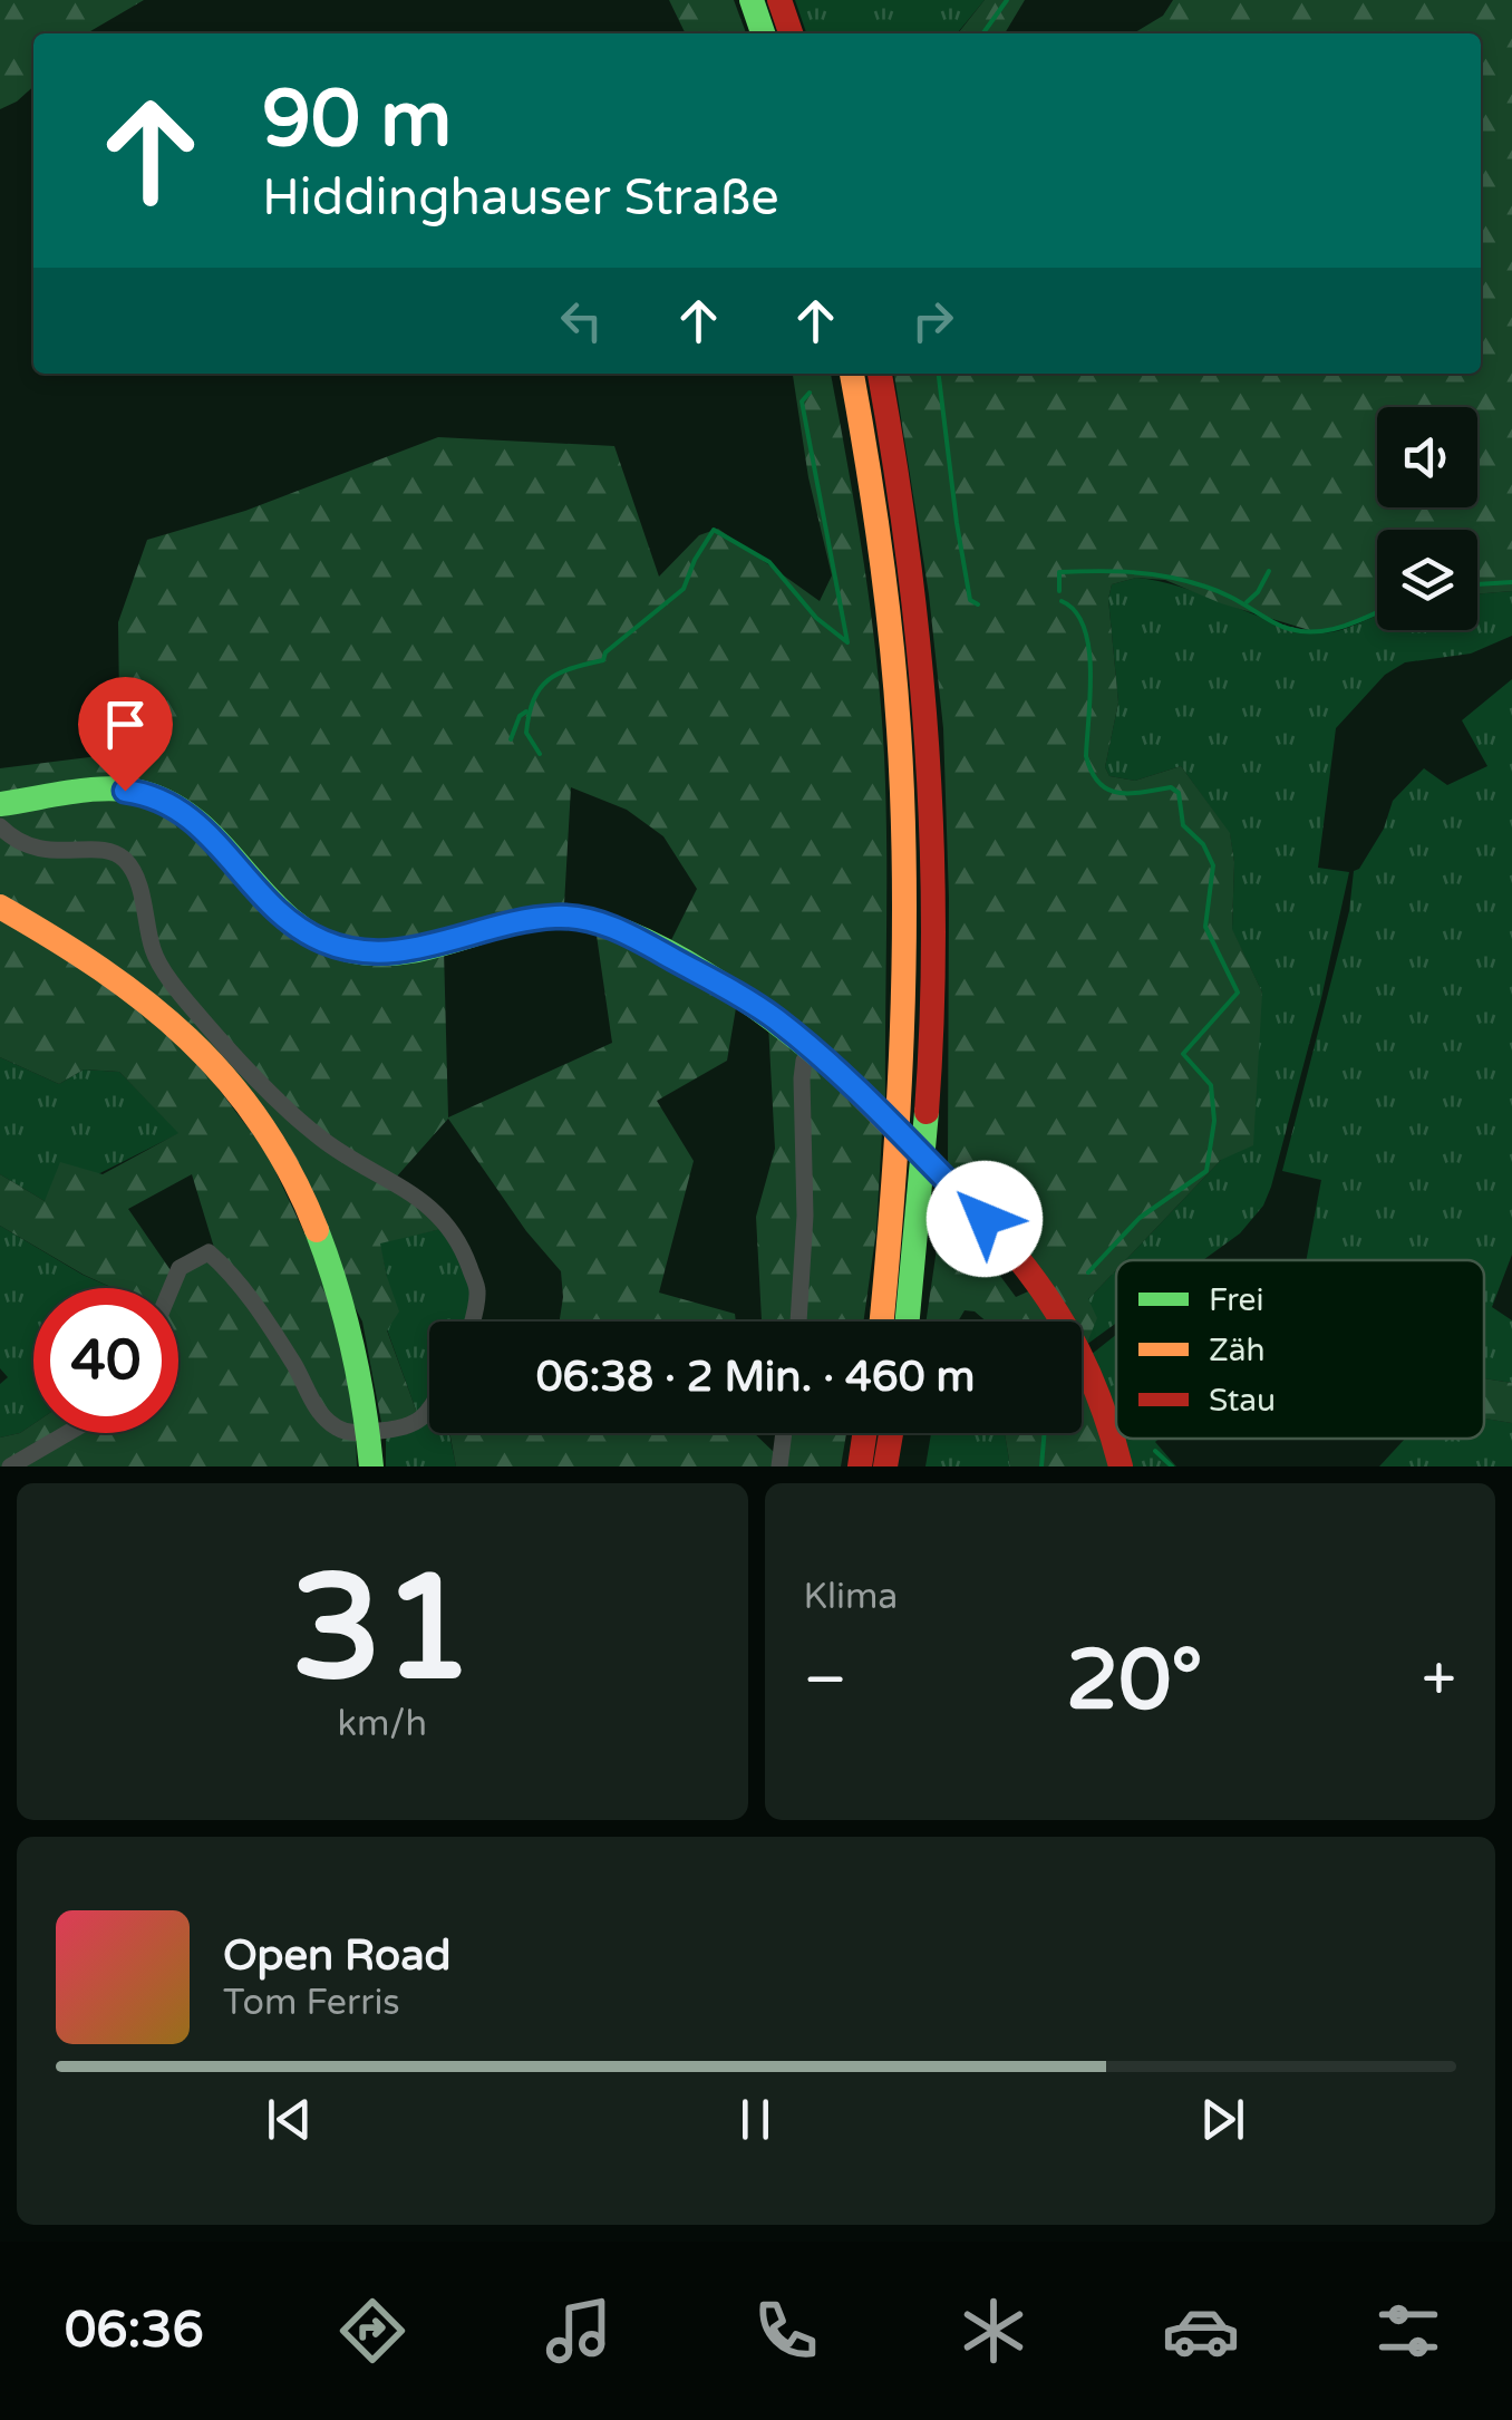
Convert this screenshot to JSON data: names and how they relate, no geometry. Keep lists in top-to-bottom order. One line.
{"legend":["Frei","Zäh","Stau"],"page":{"turn":["90 m","Hiddinghauser Straße"],"limit":"40","trip":"06:38 · 2 Min. · 460 m","tile":[["31","km/h"],"Klima"],"heat":["−","20°","+"],"song":["Open Road","Tom Ferris"],"tabs":"06:36"}}
